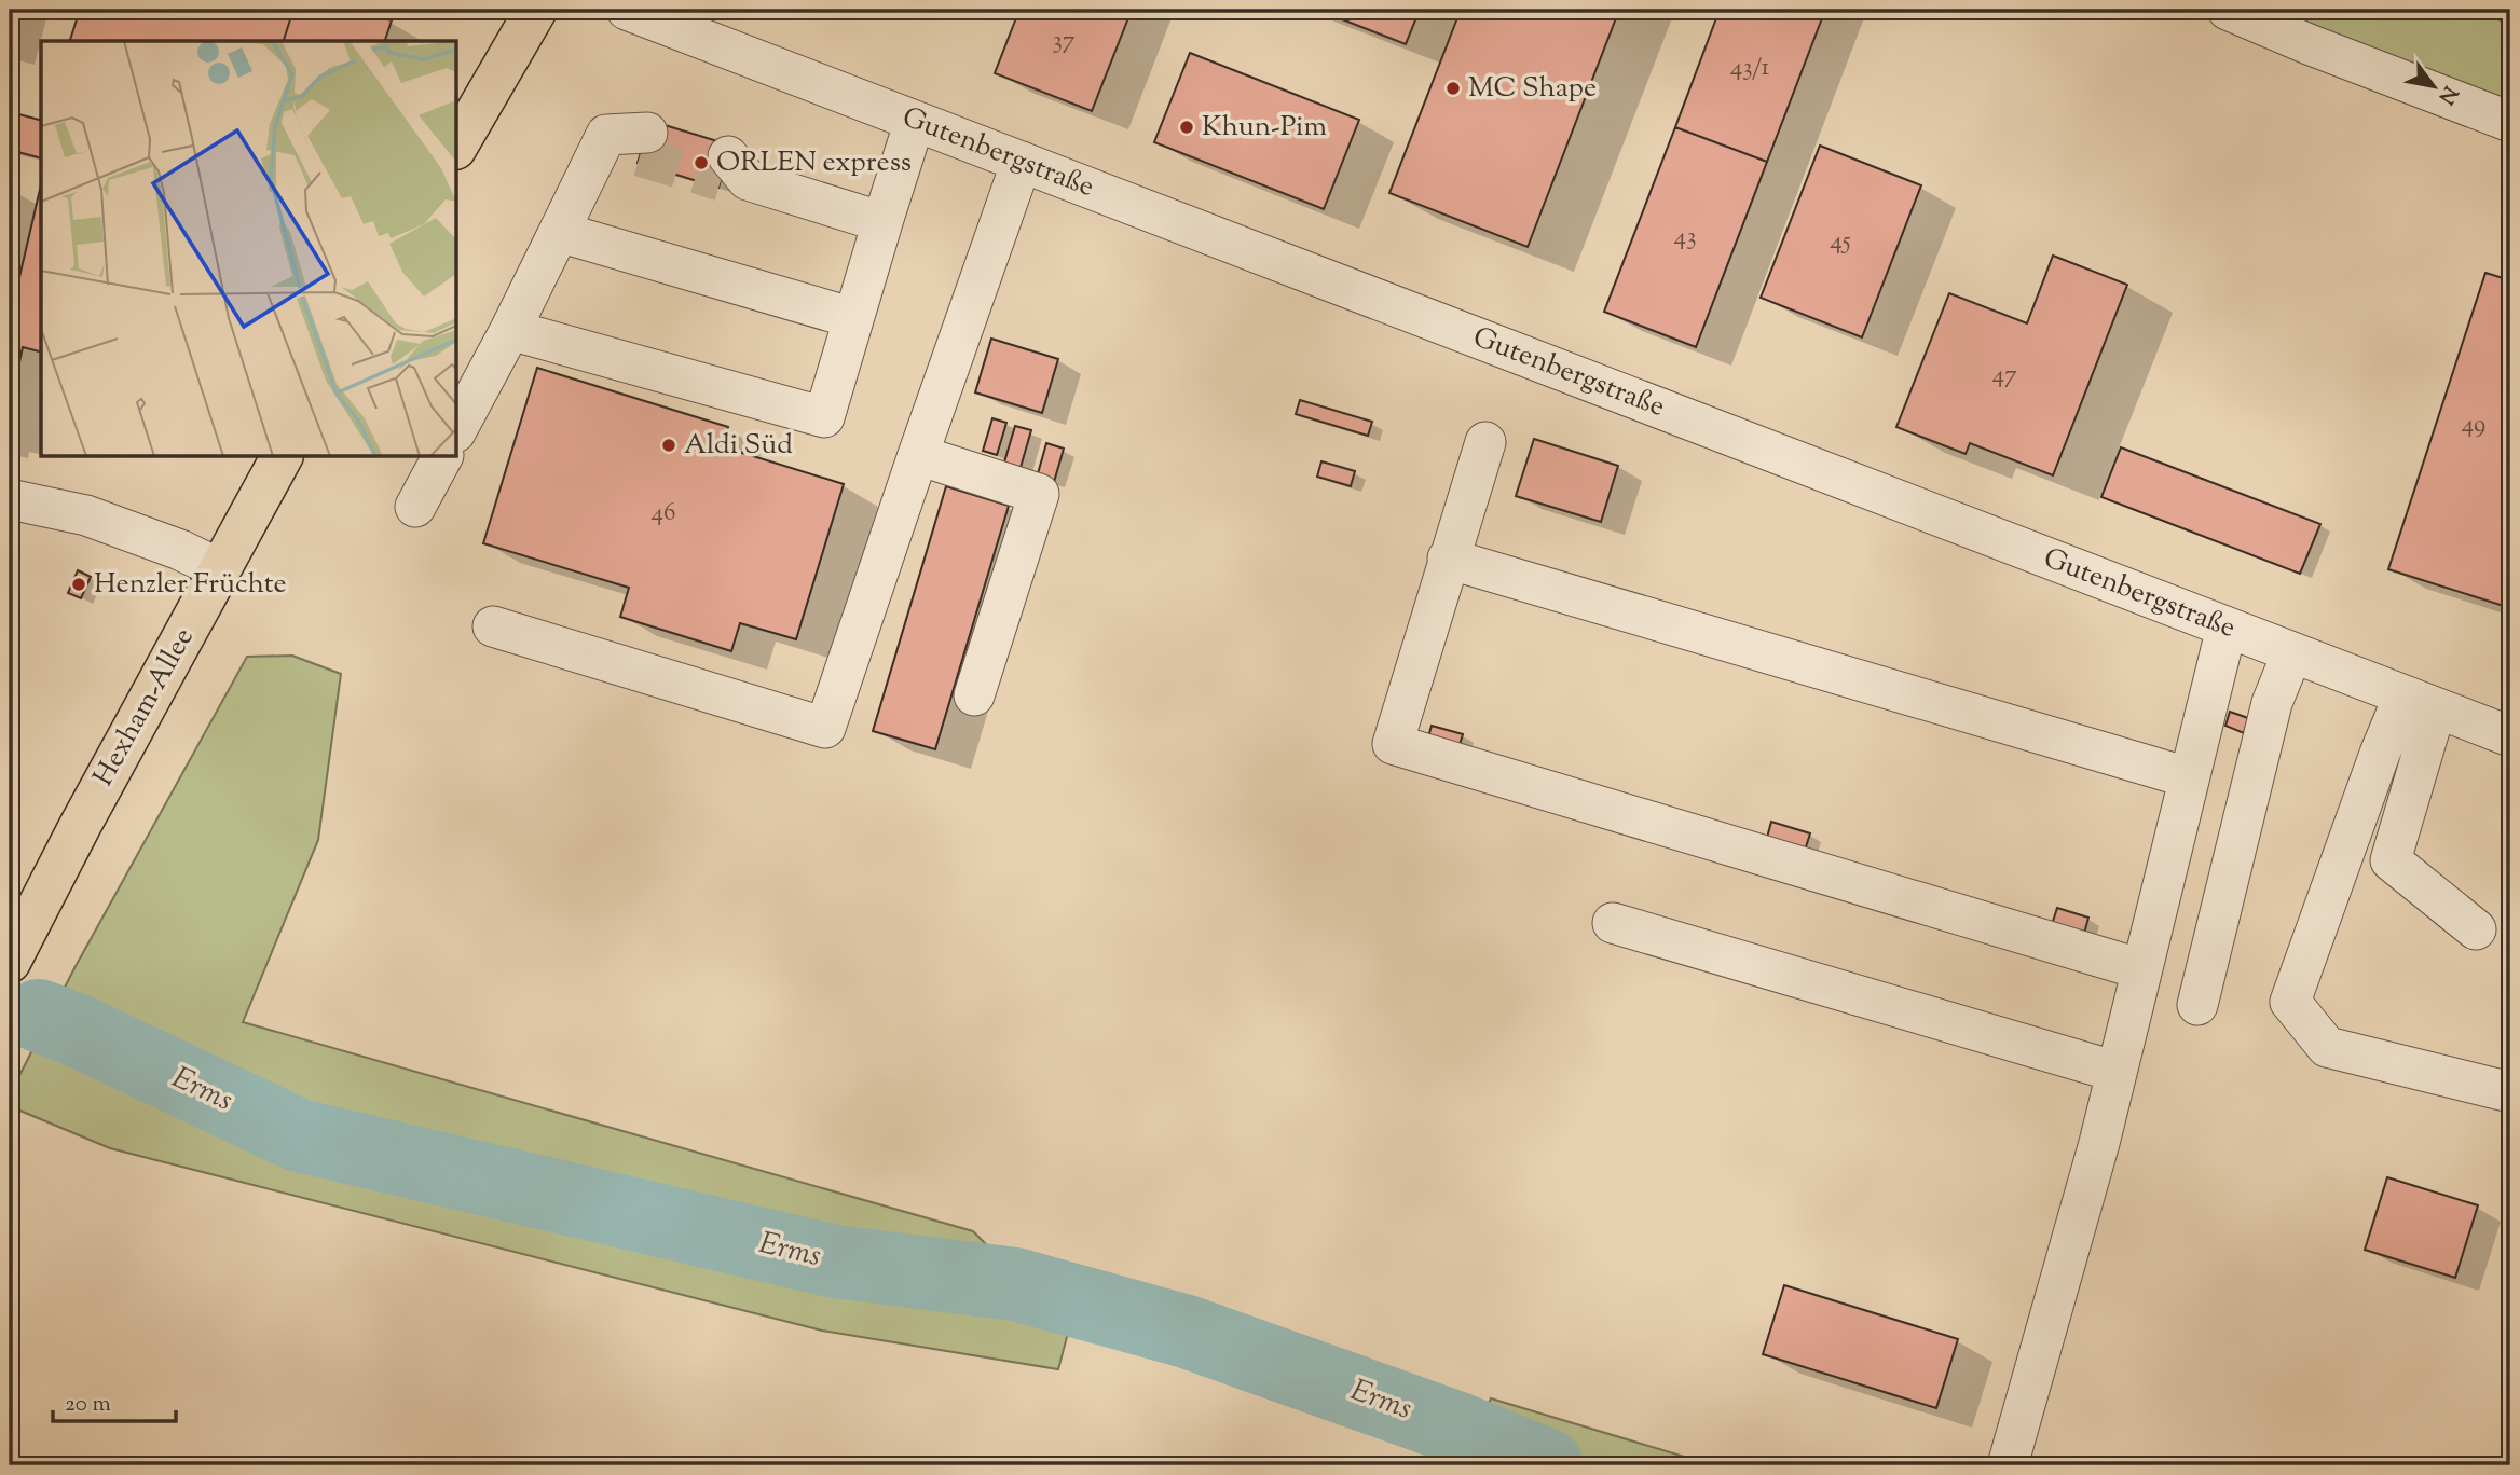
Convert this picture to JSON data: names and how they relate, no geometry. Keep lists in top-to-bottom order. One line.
{"streets":{"main road":["Hexham-Allee"],"street":["Gutenbergstraße"]},"water":["Erms"],"places":["MC Shape","Khun-Pim","ORLEN express","Aldi Süd","Henzler Früchte"],"house_numbers":["37","43/1","43","45","47","49","46"],"scale_bar":"20 m","north":"bottom right"}
